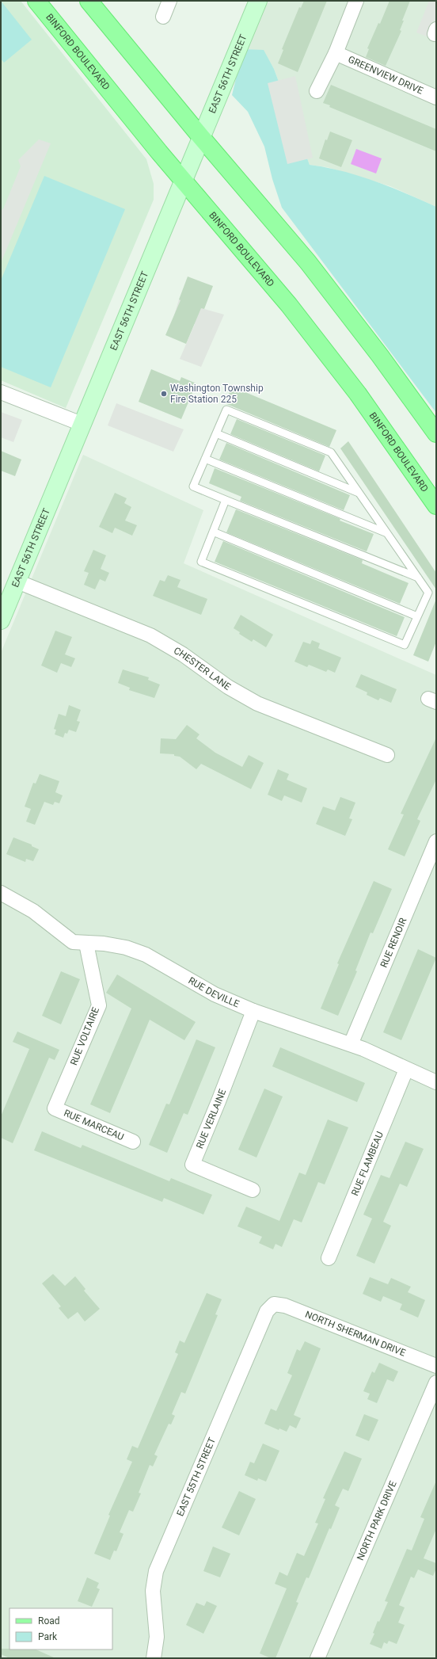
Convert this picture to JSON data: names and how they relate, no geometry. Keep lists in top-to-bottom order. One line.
{"streets":{"main road":["BINFORD BOULEVARD"],"street":["EAST 56TH STREET","GREENVIEW DRIVE","CHESTER LANE","RUE RENOIR","RUE DEVILLE","RUE VOLTAIRE","RUE VERLAINE","RUE MARCEAU","RUE FLAMBEAU","NORTH SHERMAN DRIVE","EAST 55TH STREET","NORTH PARK DRIVE"]},"crossings":[["BINFORD BOULEVARD","EAST 56TH STREET"],["EAST 56TH STREET","CHESTER LANE"],["RUE RENOIR","RUE DEVILLE"],["RUE DEVILLE","RUE VOLTAIRE"],["RUE DEVILLE","RUE VERLAINE"],["RUE DEVILLE","RUE FLAMBEAU"],["RUE VOLTAIRE","RUE MARCEAU"],["NORTH SHERMAN DRIVE","EAST 55TH STREET"]],"places":["Washington Township Fire Station 225"],"legend":["Road","Park"]}
